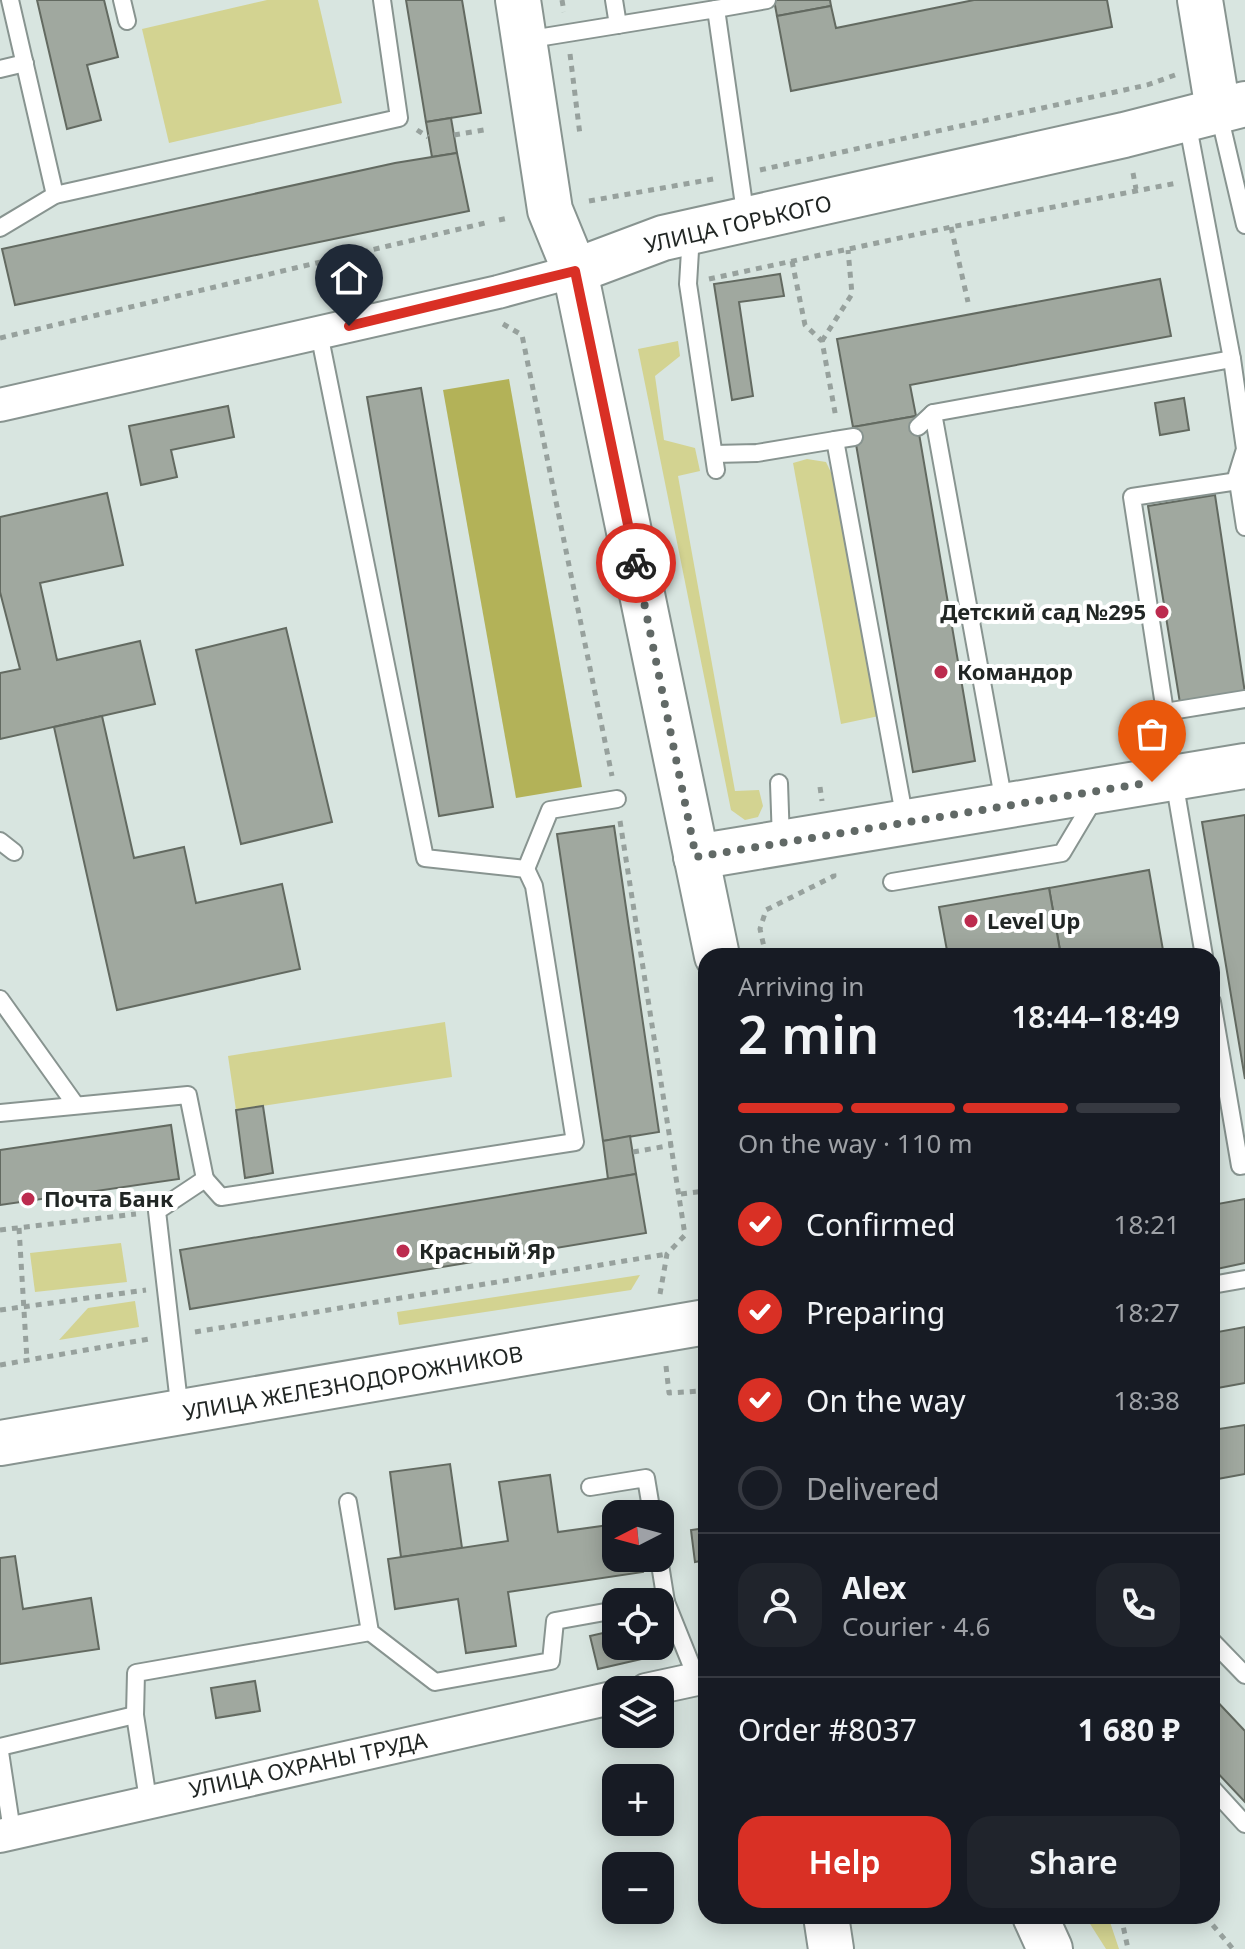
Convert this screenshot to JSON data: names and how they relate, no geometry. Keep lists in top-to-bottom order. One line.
{"streets":{"main road":["УЛИЦА ГОРЬКОГО","УЛИЦА ЖЕЛЕЗНОДОРОЖНИКОВ"],"street":["УЛИЦА ОХРАНЫ ТРУДА"]},"places":["Детский сад №295","Командор","Level Up","Почта Банк","Красный Яр"],"north":"left","page":{"heading":["2 min","Arriving in","18:44–18:49"],"panel":["Alex","Courier · 4.6","Order #8037","1 680 ₽"],"bar":"On the way · 110 m","list":[["Confirmed","18:21"],["Preparing","18:27"],["On the way","18:38"],"Delivered"],"map_buttons":["+","−"],"buttons":["Help","Share"]}}
